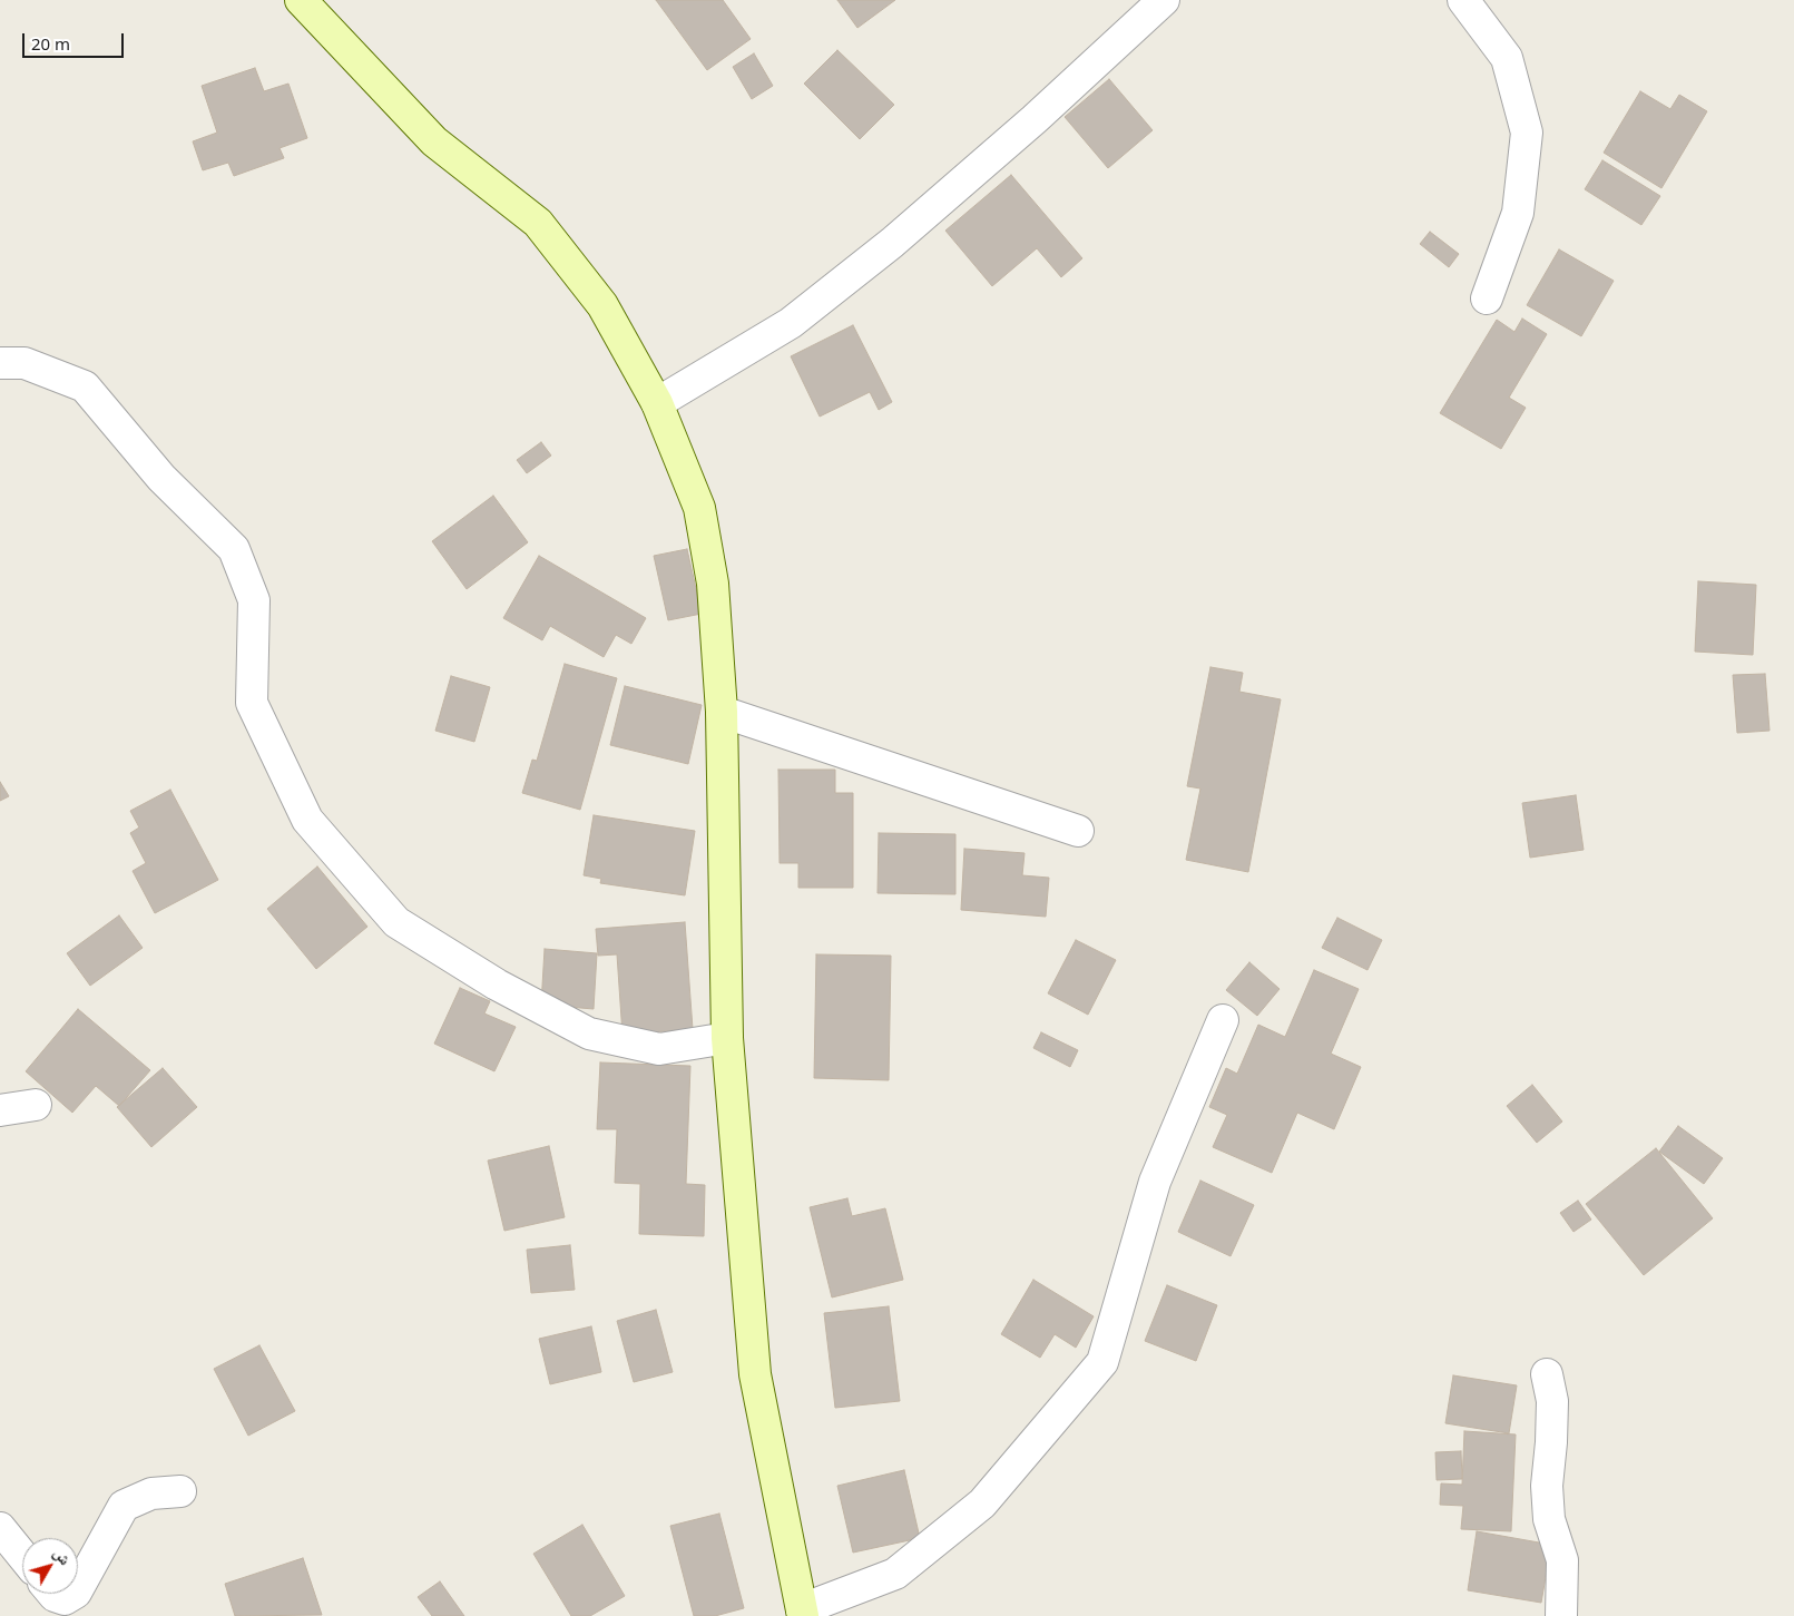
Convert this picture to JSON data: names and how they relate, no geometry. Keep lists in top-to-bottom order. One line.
{"scale_bar":"20 m","north":"top right"}
